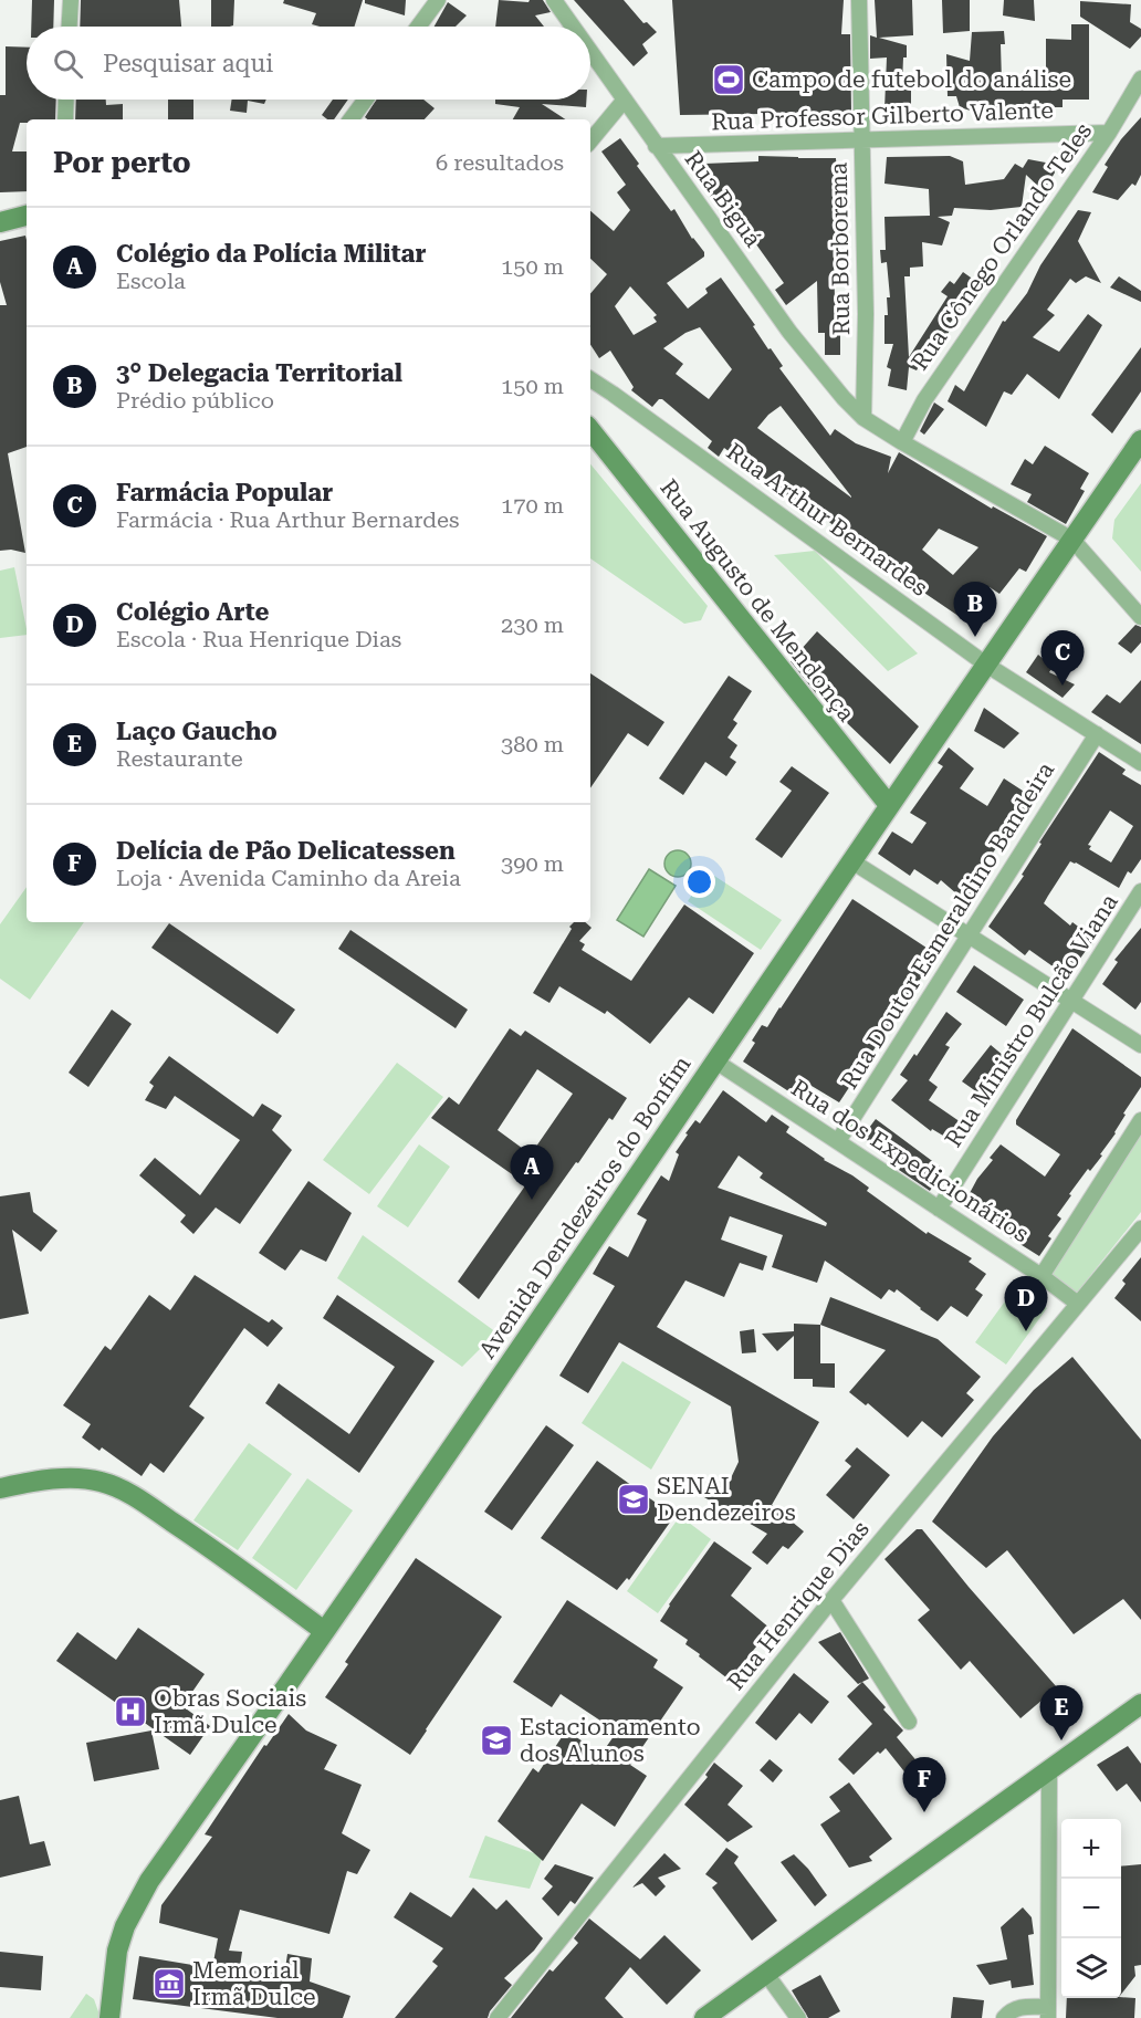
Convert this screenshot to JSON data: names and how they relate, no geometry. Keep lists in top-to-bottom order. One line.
{"streets":{"main road":["Rua Augusto de Mendonça","Avenida Dendezeiros do Bonfim"],"street":["Rua Professor Gilberto Valente","Rua Biguá","Rua Cônego Orlando Teles","Rua Borborema","Rua Arthur Bernardes","Rua Doutor Esmeraldino Bandeira","Rua Ministro Bulcão Viana","Rua dos Expedicionários","Rua Henrique Dias"]},"crossings":[["Rua Professor Gilberto Valente","Rua Biguá"],["Rua Professor Gilberto Valente","Rua Cônego Orlando Teles"],["Rua Professor Gilberto Valente","Rua Borborema"],["Rua Biguá","Rua Cônego Orlando Teles"],["Rua Biguá","Rua Borborema"],["Rua Biguá","Avenida Dendezeiros do Bonfim"],["Rua Arthur Bernardes","Rua Doutor Esmeraldino Bandeira"],["Rua Arthur Bernardes","Avenida Dendezeiros do Bonfim"],["Rua Augusto de Mendonça","Avenida Dendezeiros do Bonfim"],["Rua Doutor Esmeraldino Bandeira","Rua dos Expedicionários"],["Rua Ministro Bulcão Viana","Rua dos Expedicionários"],["Rua dos Expedicionários","Avenida Dendezeiros do Bonfim"],["Rua dos Expedicionários","Rua Henrique Dias"]],"places":{"sports":["Campo de futebol do análise"],"school or university":["SENAI Dendezeiros","Estacionamento dos Alunos"],"hospital":["Obras Sociais Irmã Dulce"],"museum":["Memorial Irmã Dulce"]},"page":{"search":"Pesquisar aqui","heading":["Por perto","6 resultados"],"list":[{"mark":"A","name":"Colégio da Polícia Militar","note":"Escola","value":"150 m"},{"mark":"B","name":"3° Delegacia Territorial","note":"Prédio público","value":"150 m"},{"mark":"C","name":"Farmácia Popular","note":"Farmácia · Rua Arthur Bernardes","value":"170 m"},{"mark":"D","name":"Colégio Arte","note":"Escola · Rua Henrique Dias","value":"230 m"},{"mark":"E","name":"Laço Gaucho","note":"Restaurante","value":"380 m"},{"mark":"F","name":"Delícia de Pão Delicatessen","note":"Loja · Avenida Caminho da Areia","value":"390 m"}],"pins":["B","C","A","D","E","F"],"map_buttons":["+","−"]}}
